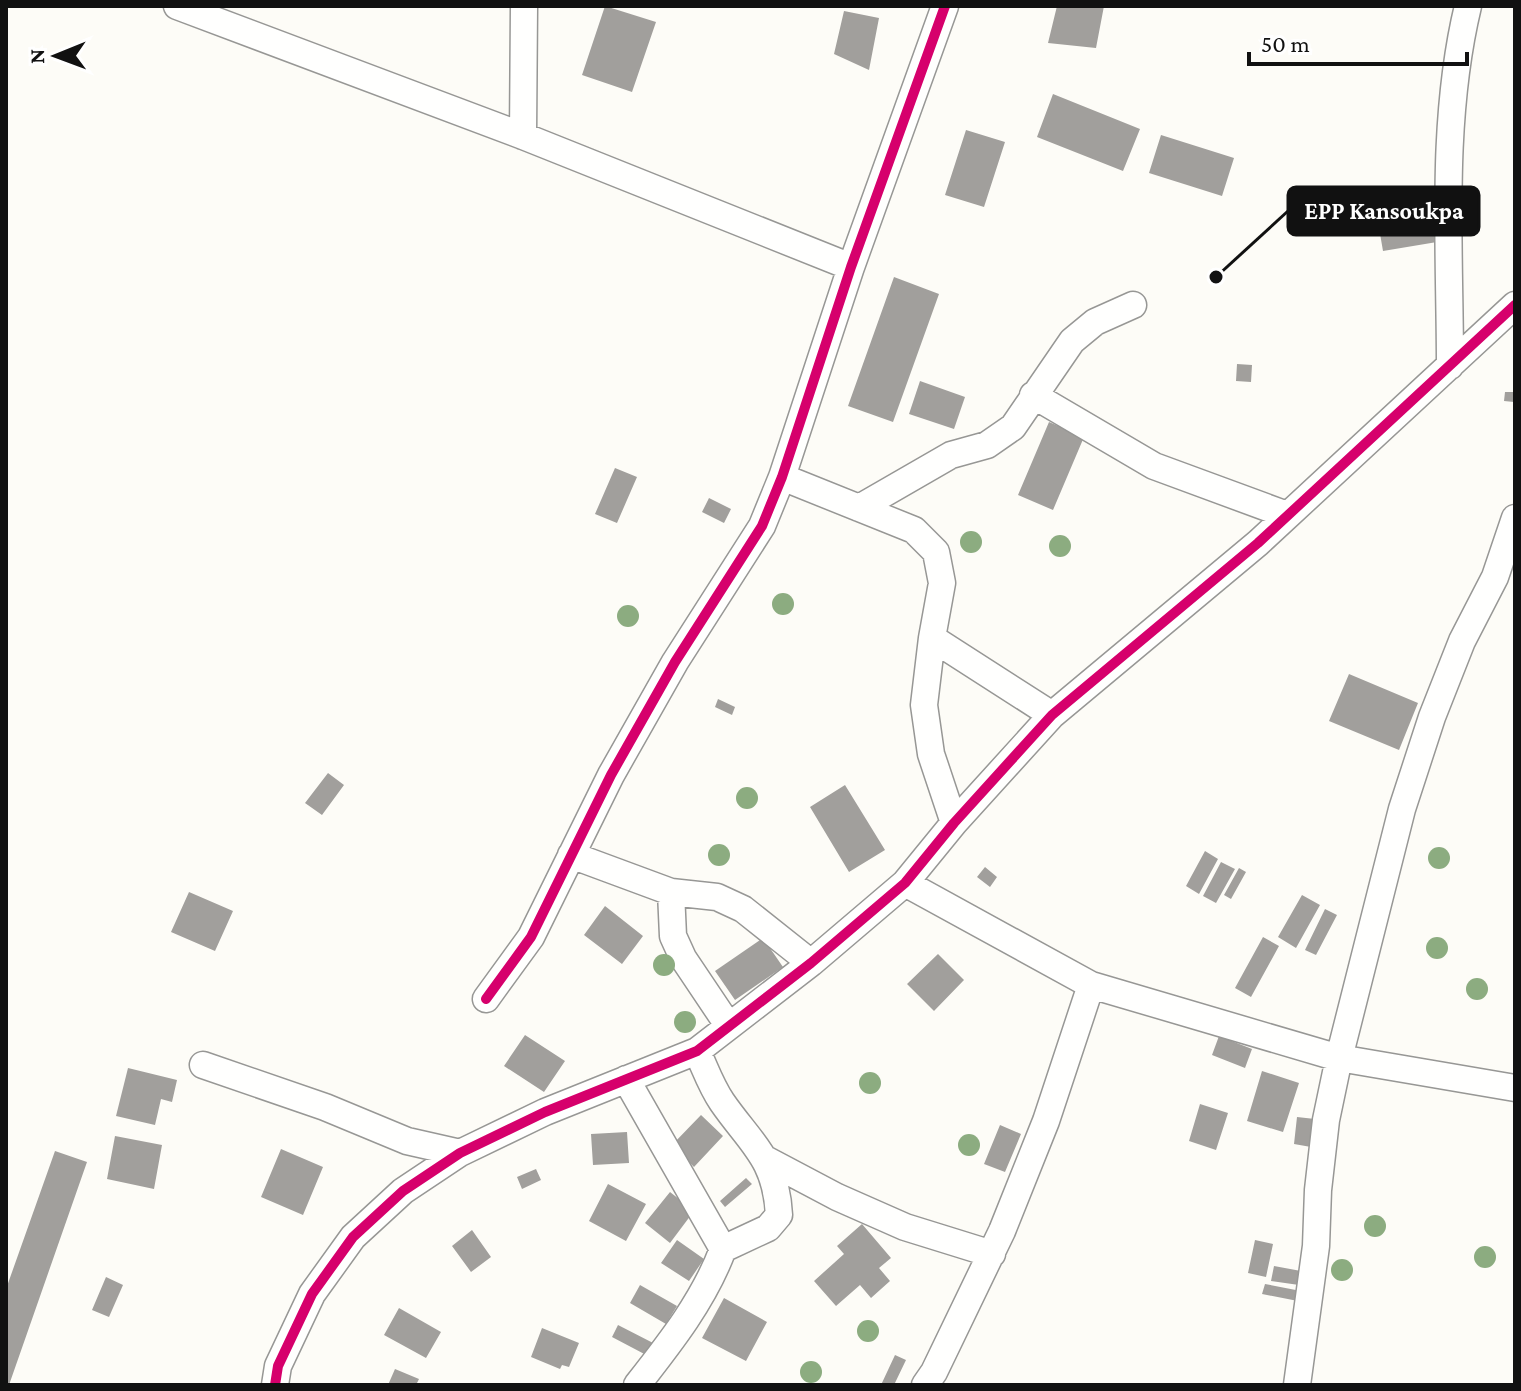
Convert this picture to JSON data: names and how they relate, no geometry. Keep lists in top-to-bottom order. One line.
{"places":["EPP Kansoukpa"],"scale_bar":"50 m","north":"left"}
